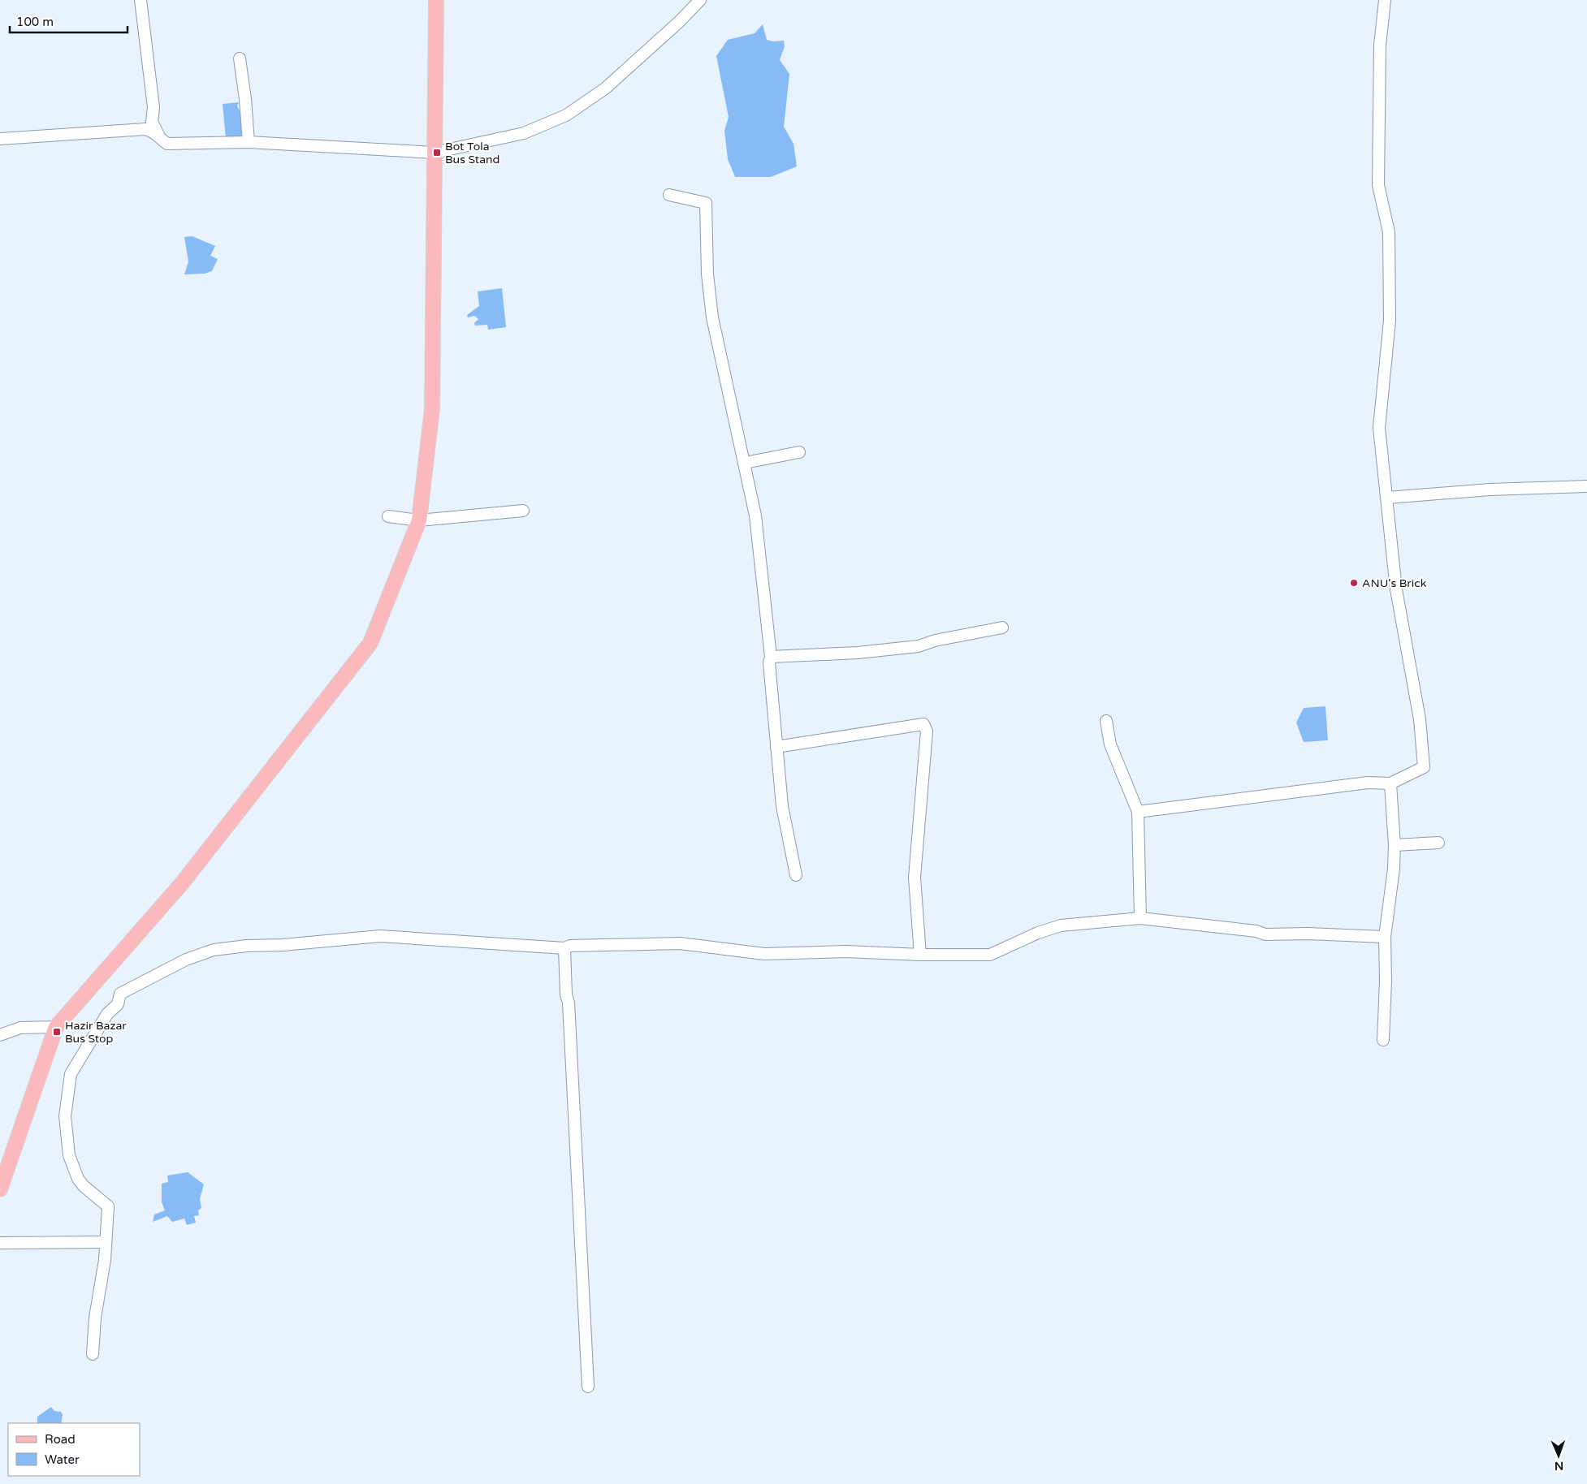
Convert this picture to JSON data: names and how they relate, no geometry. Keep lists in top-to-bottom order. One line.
{"places":{"transit":["Bot Tola Bus Stand","Hazir Bazar Bus Stop"],"other":["ANU's Brick"]},"legend":["Road","Water"],"scale_bar":"100 m","north":"bottom"}
